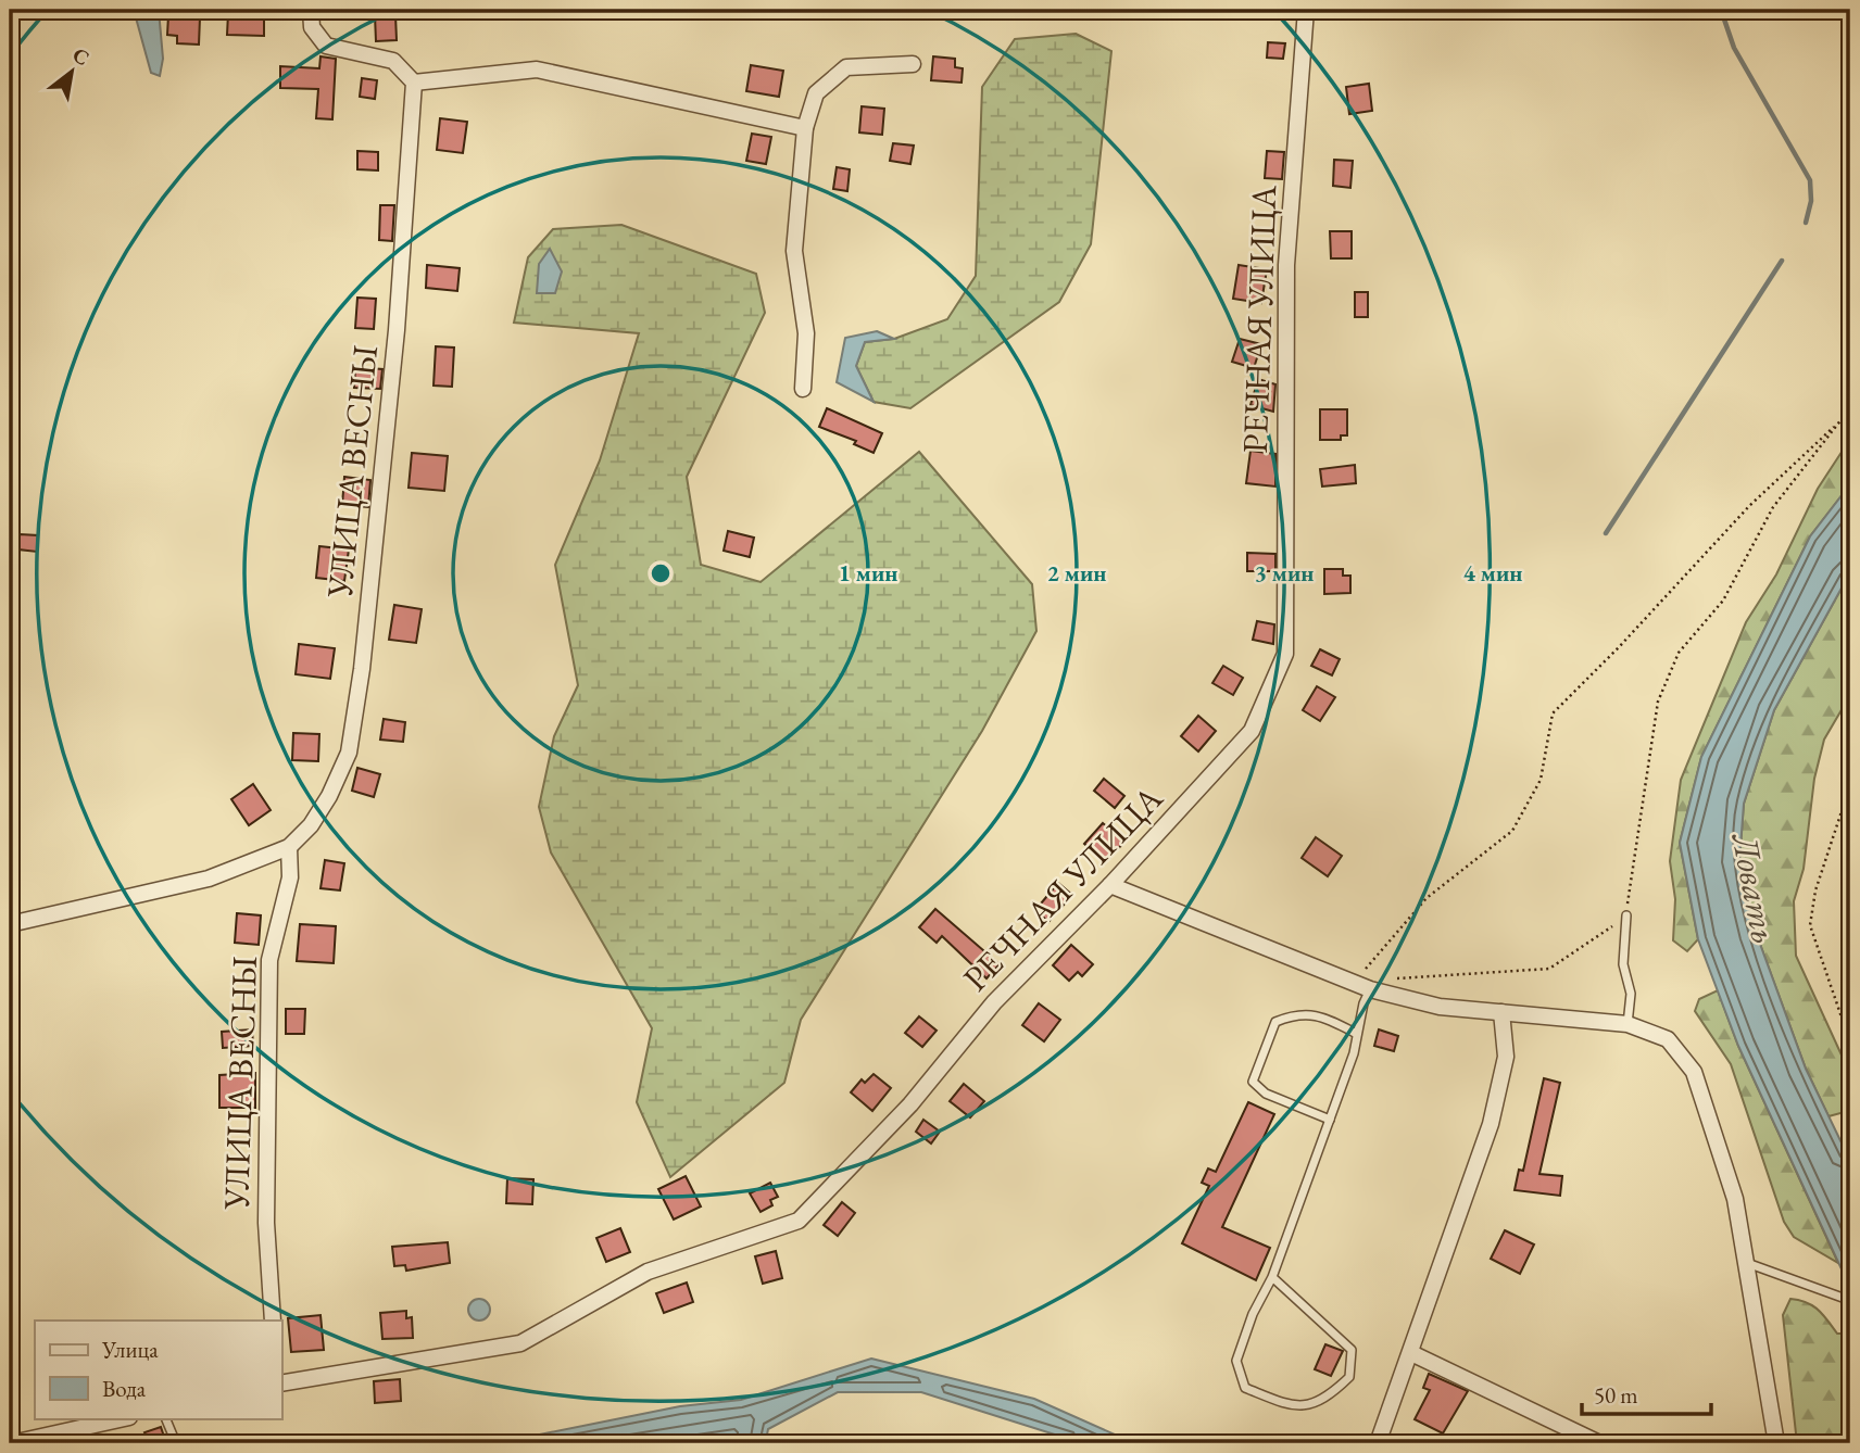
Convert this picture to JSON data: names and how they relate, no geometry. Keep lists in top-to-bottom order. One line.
{"streets":{"street":["РЕЧНАЯ УЛИЦА","УЛИЦА ВЕСНЫ"]},"water":["Ловать"],"legend":["Улица","Вода"],"scale_bar":"50 m","north":"top right","rings":["1 мин","2 мин","3 мин","4 мин"]}
